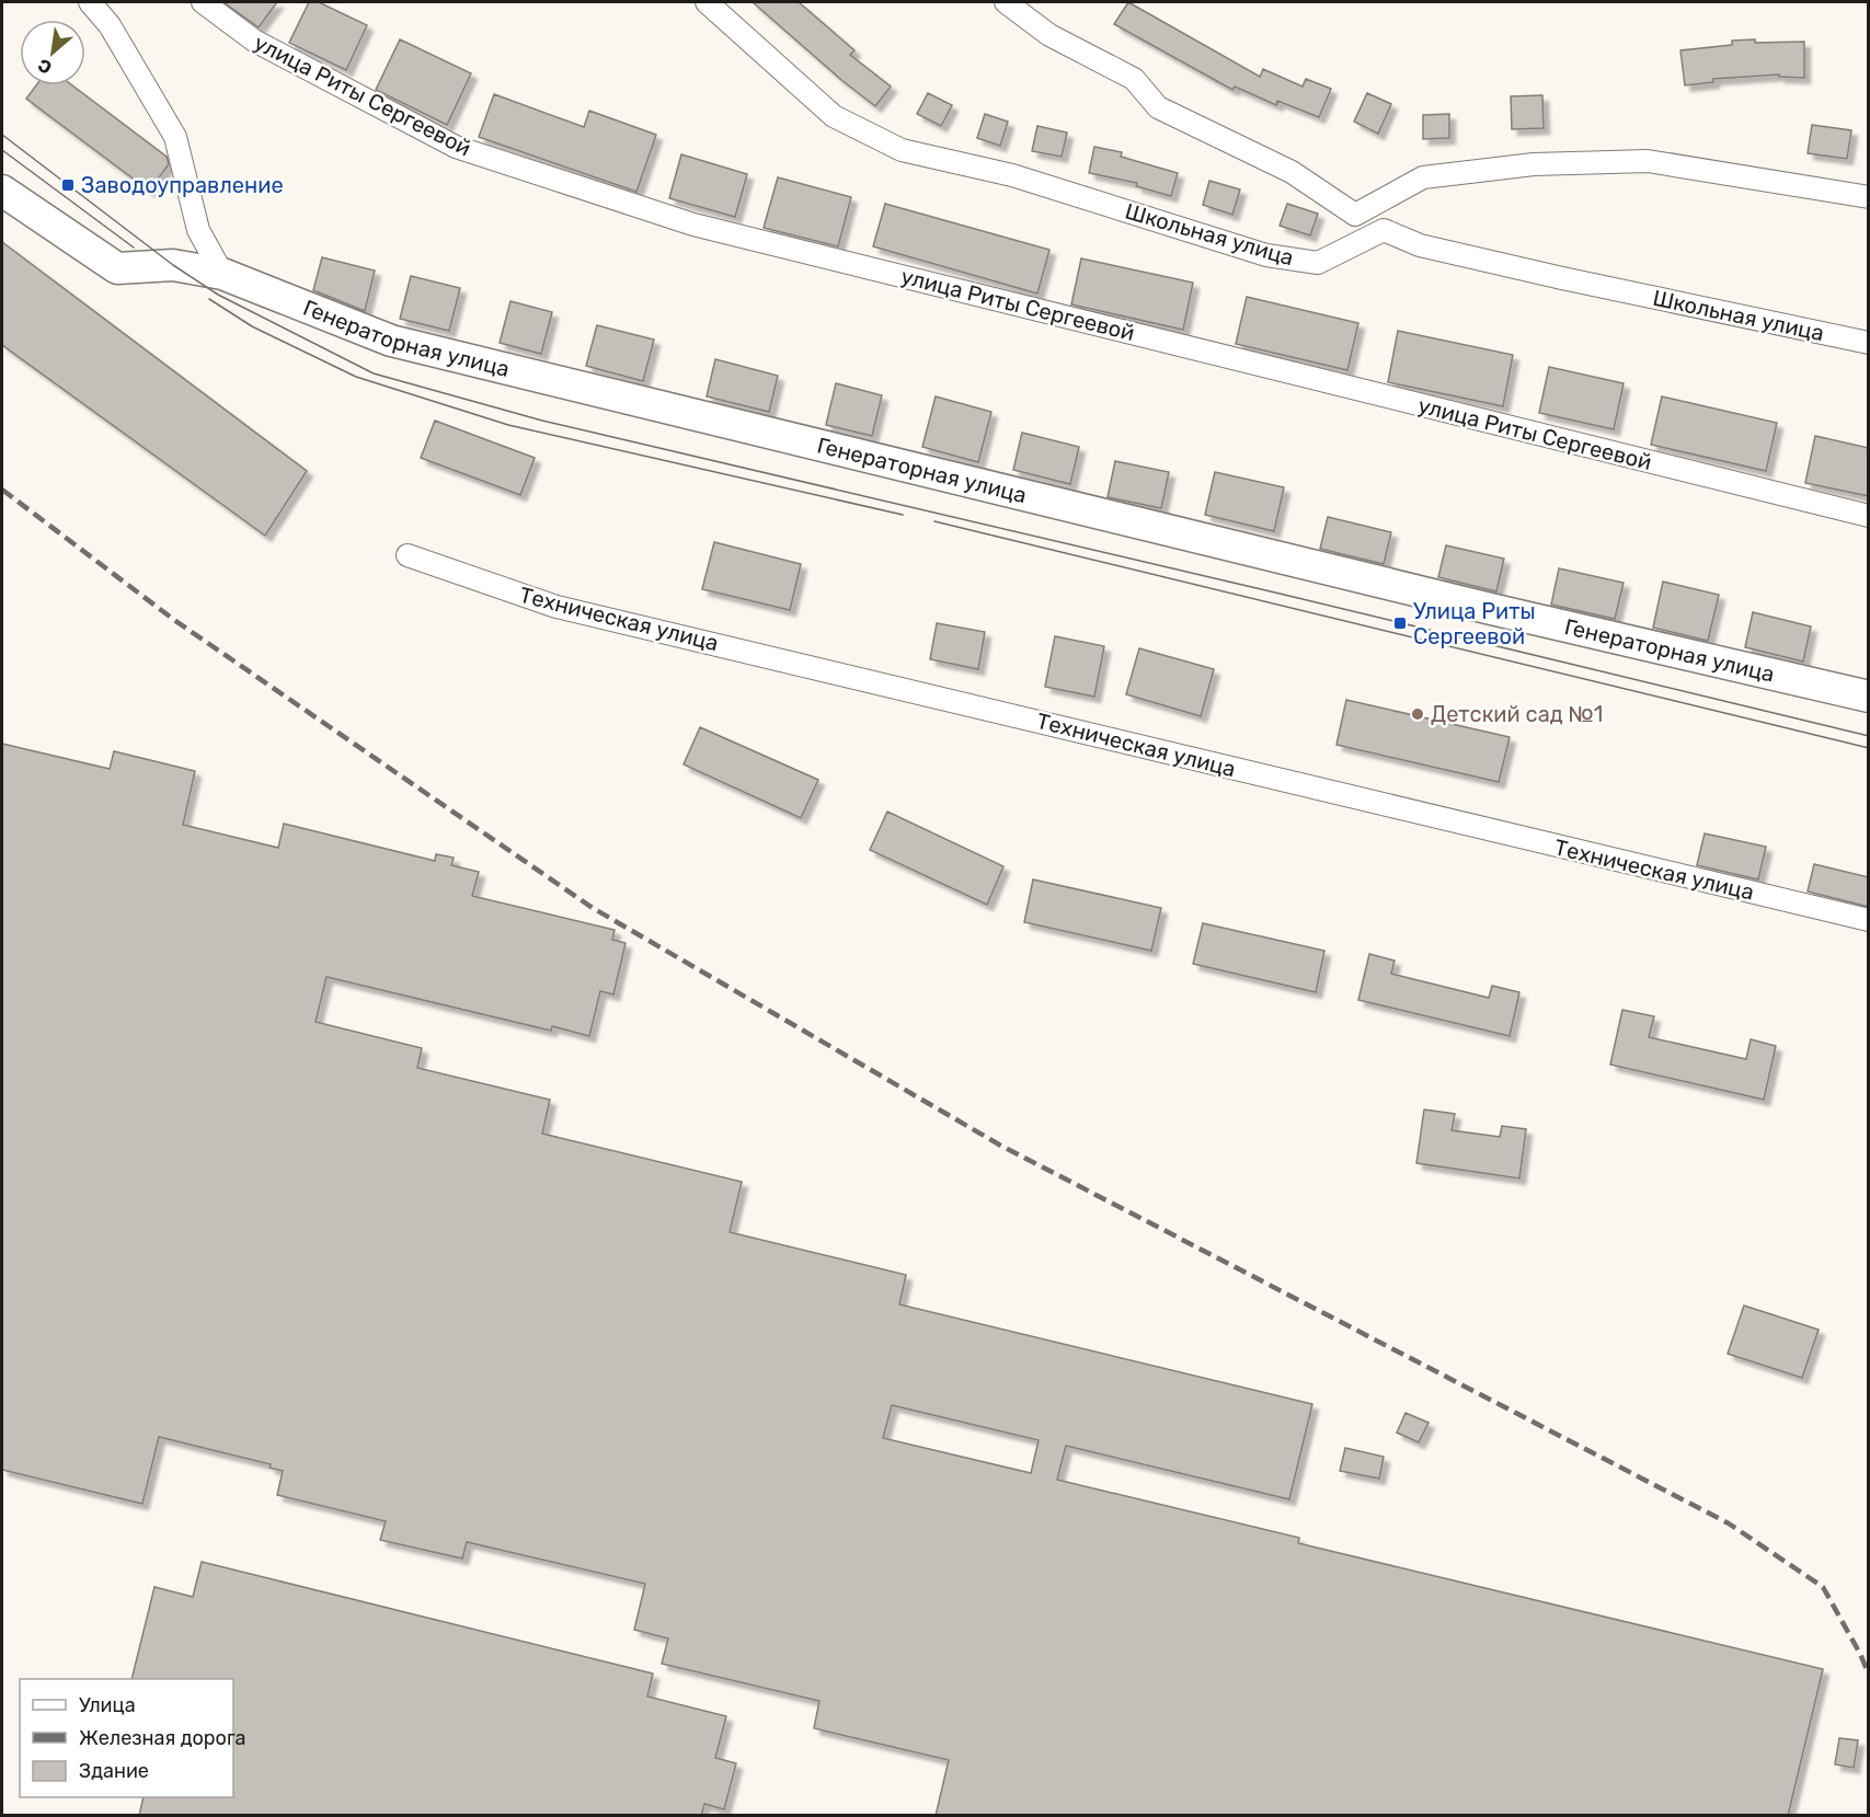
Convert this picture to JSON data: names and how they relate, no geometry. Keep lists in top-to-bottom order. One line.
{"streets":{"main road":["Генераторная улица"],"street":["улица Риты Сергеевой","Школьная улица","Техническая улица"]},"places":{"transit":["Заводоуправление","Улица Риты Сергеевой"],"other":["Детский сад №1"]},"legend":["Улица","Железная дорога","Здание"],"north":"bottom left"}
